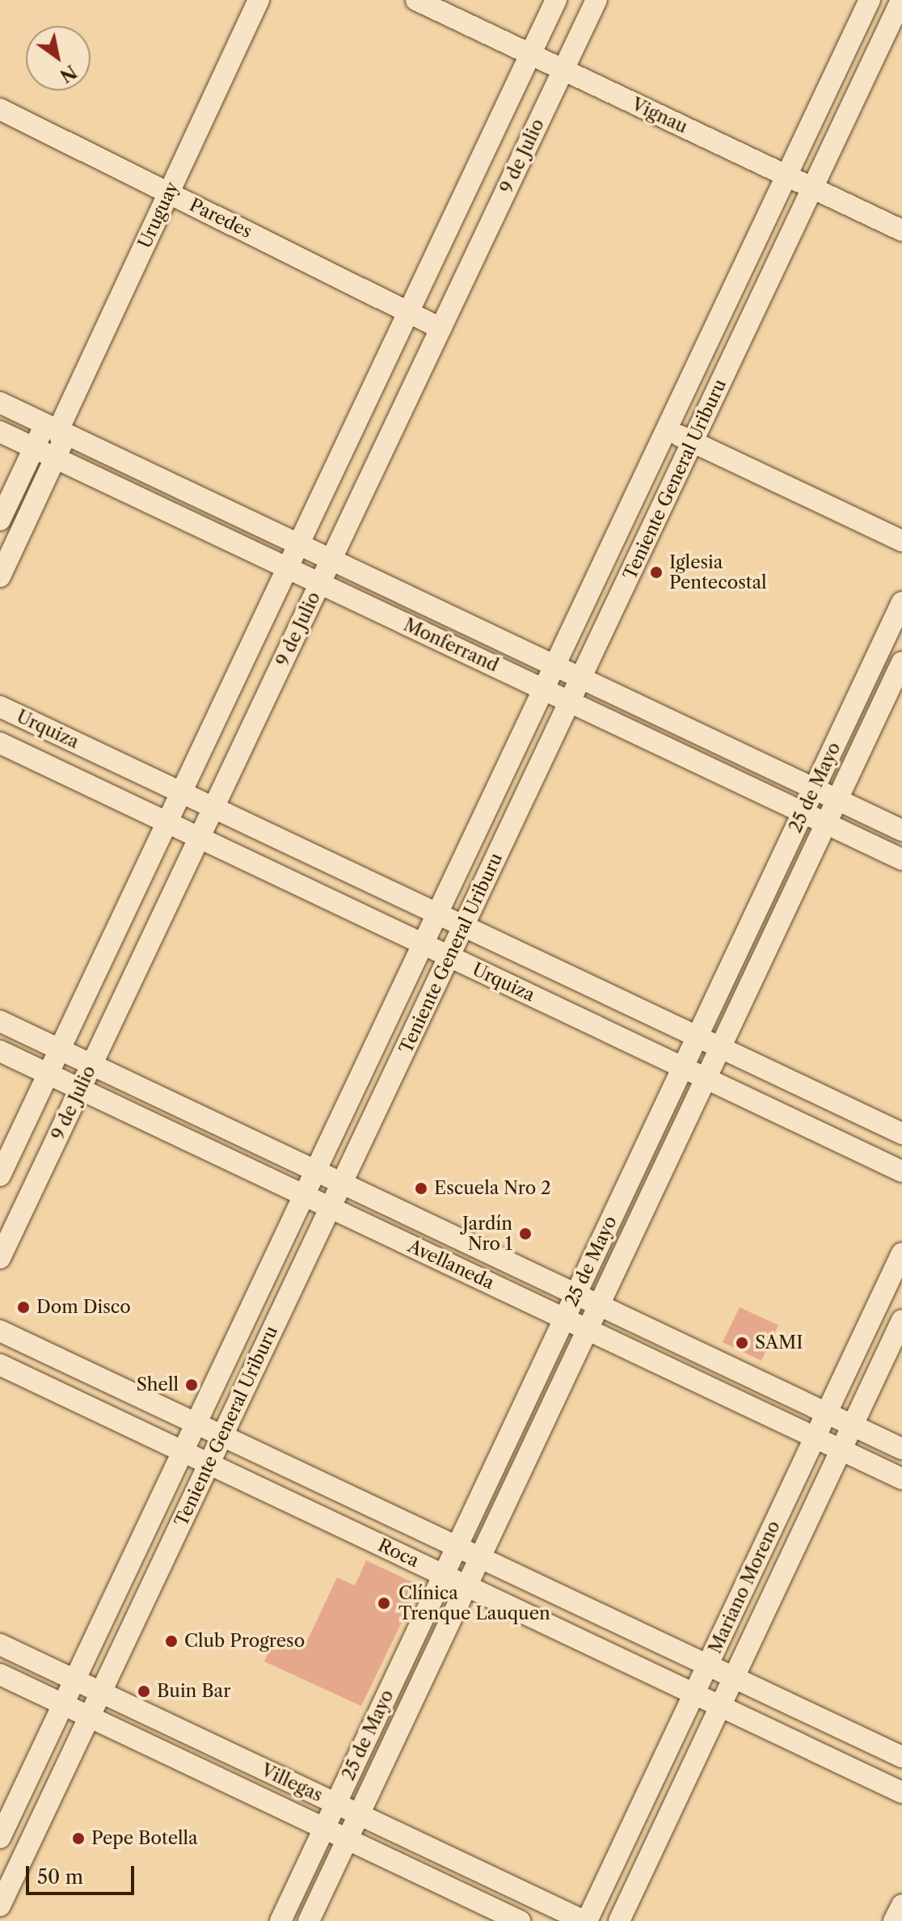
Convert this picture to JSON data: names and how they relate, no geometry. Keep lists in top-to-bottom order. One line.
{"streets":{"street":["Vignau","9 de Julio","Uruguay","Paredes","Teniente General Uriburu","Monferrand","Urquiza","25 de Mayo","Avellaneda","Roca","Mariano Moreno","Villegas"]},"crossings":[["Vignau","9 de Julio"],["Vignau","Teniente General Uriburu"],["9 de Julio","Paredes"],["9 de Julio","Monferrand"],["9 de Julio","Urquiza"],["9 de Julio","Avellaneda"],["Uruguay","Paredes"],["Uruguay","Monferrand"],["Teniente General Uriburu","Monferrand"],["Teniente General Uriburu","Urquiza"],["Teniente General Uriburu","Avellaneda"],["Teniente General Uriburu","Roca"],["Teniente General Uriburu","Villegas"],["Monferrand","25 de Mayo"],["Urquiza","25 de Mayo"],["25 de Mayo","Avellaneda"],["25 de Mayo","Roca"],["25 de Mayo","Villegas"],["Avellaneda","Mariano Moreno"],["Roca","Mariano Moreno"],["Mariano Moreno","Villegas"]],"places":["Iglesia Pentecostal","Escuela Nro 2","Jardín Nro 1","Dom Disco","SAMI","Shell","Clínica Trenque Lauquen","Club Progreso","Buin Bar","Pepe Botella"],"scale_bar":"50 m","north":"bottom right"}
